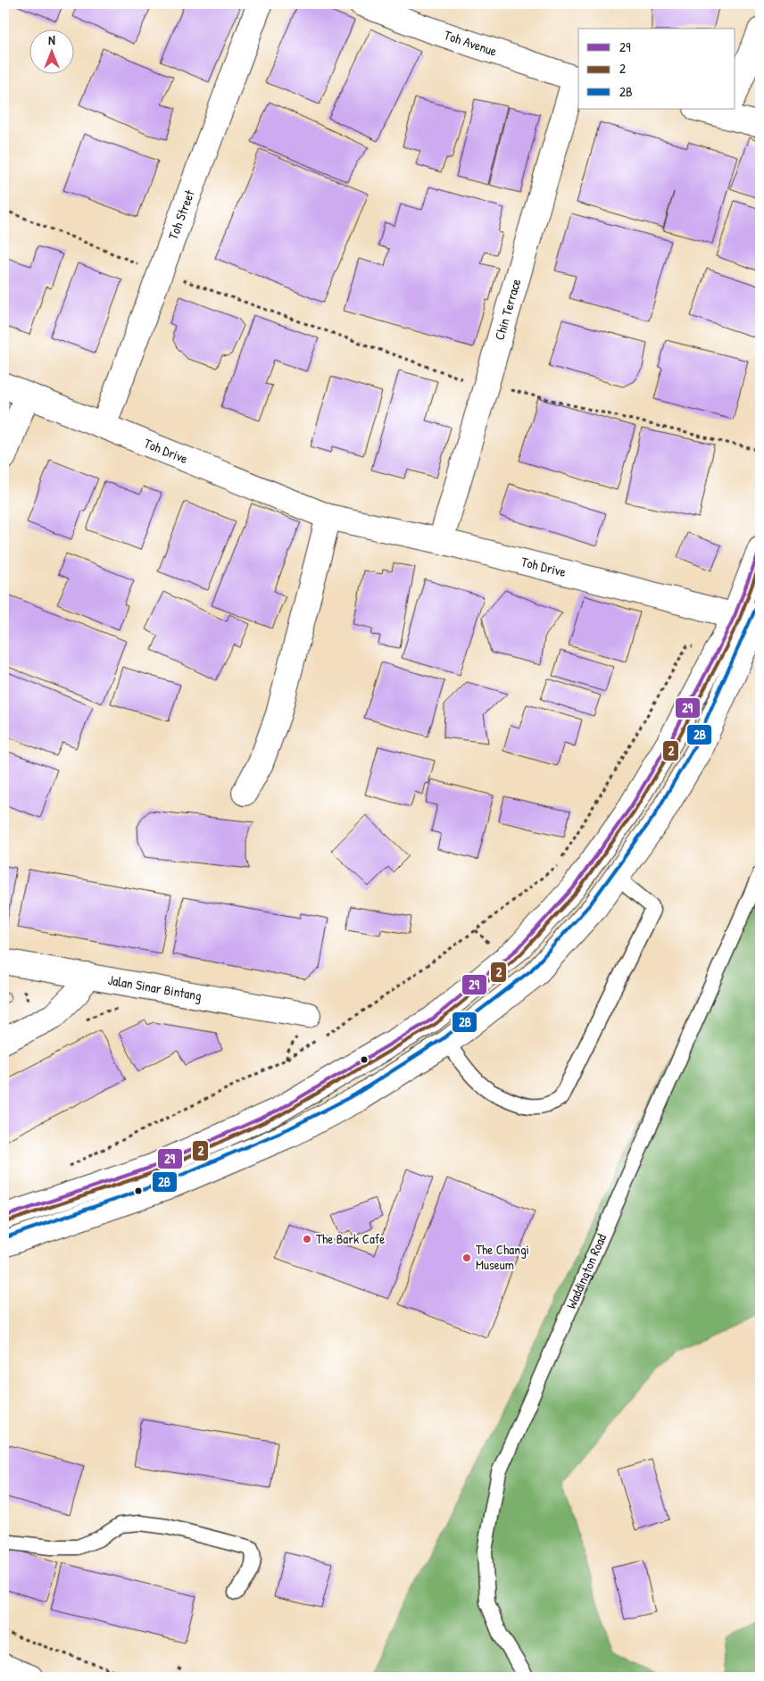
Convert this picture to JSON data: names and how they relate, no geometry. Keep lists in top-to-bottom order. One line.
{"streets":{"street":["Toh Avenue","Toh Street","Chin Terrace","Toh Drive","Jalan Sinar Bintang"],"lane":["Waddington Road"]},"crossings":[["Toh Avenue","Chin Terrace"],["Toh Street","Toh Drive"],["Chin Terrace","Toh Drive"]],"places":["The Bark Cafe","The Changi Museum"],"lines":["transit line 29","transit line 2","transit line 2B"],"legend":["29","2","2B"],"north":"top"}
